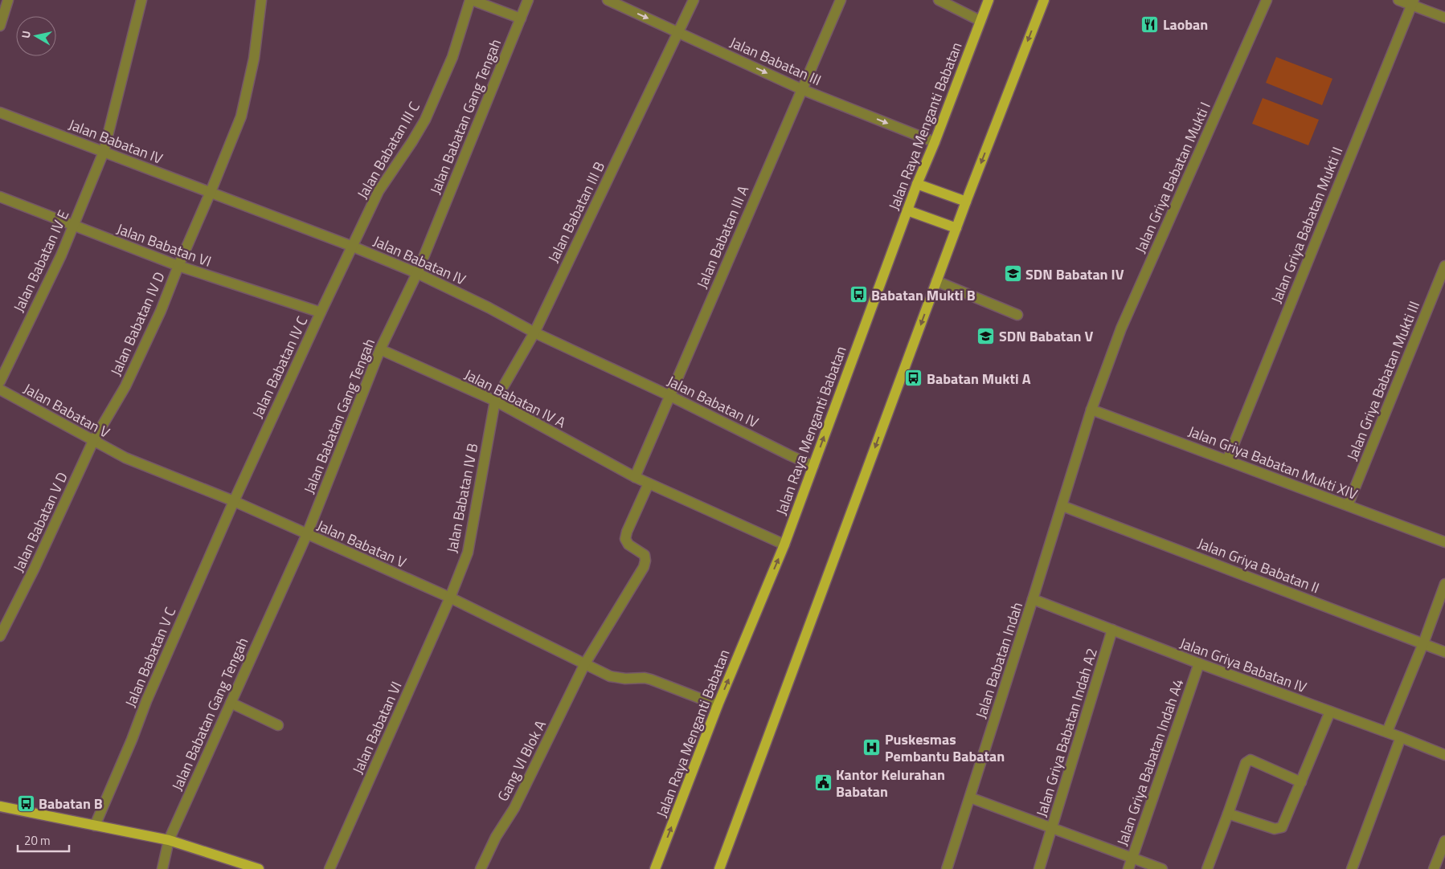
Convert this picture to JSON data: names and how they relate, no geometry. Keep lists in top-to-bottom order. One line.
{"streets":{"main road":["Jalan Raya Menganti Babatan"],"street":["Jalan Babatan III","Jalan Babatan Gang Tengah","Jalan Babatan IV","Jalan Babatan III C","Jalan Griya Babatan Mukti I","Jalan Babatan III B","Jalan Griya Babatan Mukti II","Jalan Babatan III A","Jalan Babatan VI","Jalan Babatan IV E","Jalan Babatan IV D","Jalan Babatan IV C","Jalan Griya Babatan Mukti III","Jalan Babatan IV A","Jalan Babatan V","Jalan Griya Babatan Mukti XIV","Jalan Babatan IV B","Jalan Babatan V D","Jalan Griya Babatan II","Jalan Babatan V C","Jalan Babatan Indah","Jalan Griya Babatan IV","Jalan Griya Babatan Indah A2","Gang VI Blok A","Jalan Griya Babatan Indah A4"]},"crossings":[["Jalan Babatan III","Jalan Raya Menganti Babatan"],["Jalan Babatan III","Jalan Babatan III B"],["Jalan Babatan III","Jalan Babatan III A"],["Jalan Babatan Gang Tengah","Jalan Babatan IV"],["Jalan Babatan Gang Tengah","Jalan Babatan IV A"],["Jalan Babatan Gang Tengah","Jalan Babatan V"],["Jalan Raya Menganti Babatan","Jalan Babatan IV"],["Jalan Raya Menganti Babatan","Jalan Babatan IV A"],["Jalan Raya Menganti Babatan","Jalan Babatan V"],["Jalan Babatan IV","Jalan Babatan III C"],["Jalan Babatan IV","Jalan Babatan III B"],["Jalan Babatan IV","Jalan Babatan III A"],["Jalan Babatan IV","Jalan Babatan IV E"],["Jalan Babatan IV","Jalan Babatan IV D"],["Jalan Babatan IV","Jalan Babatan IV C"],["Jalan Babatan III C","Jalan Babatan IV C"],["Jalan Griya Babatan Mukti I","Jalan Griya Babatan Mukti XIV"],["Jalan Griya Babatan Mukti I","Jalan Griya Babatan II"],["Jalan Griya Babatan Mukti I","Jalan Babatan Indah"],["Jalan Babatan III B","Jalan Babatan IV A"],["Jalan Babatan III B","Jalan Babatan IV B"],["Jalan Griya Babatan Mukti II","Jalan Griya Babatan Mukti XIV"],["Jalan Babatan VI","Jalan Babatan IV E"],["Jalan Babatan VI","Jalan Babatan IV D"],["Jalan Babatan VI","Jalan Babatan IV C"],["Jalan Babatan VI","Jalan Babatan V"],["Jalan Babatan VI","Jalan Babatan IV B"],["Jalan Babatan IV D","Jalan Babatan V"],["Jalan Babatan IV D","Jalan Babatan V D"],["Jalan Babatan IV C","Jalan Babatan V"],["Jalan Babatan IV C","Jalan Babatan V C"],["Jalan Griya Babatan Mukti III","Jalan Griya Babatan Mukti XIV"],["Jalan Babatan IV A","Jalan Babatan IV B"],["Jalan Babatan V","Jalan Babatan IV B"],["Jalan Babatan V","Jalan Babatan V D"],["Jalan Babatan V","Jalan Babatan V C"],["Jalan Babatan V","Gang VI Blok A"],["Jalan Griya Babatan II","Jalan Babatan Indah"],["Jalan Babatan Indah","Jalan Griya Babatan IV"],["Jalan Babatan Indah","Jalan Griya Babatan Indah A2"],["Jalan Griya Babatan IV","Jalan Griya Babatan Indah A2"],["Jalan Griya Babatan IV","Jalan Griya Babatan Indah A4"],["Jalan Griya Babatan Indah A2","Jalan Griya Babatan Indah A4"]],"one_way":["Jalan Babatan III"],"places":{"restaurant":["Laoban"],"school or university":["SDN Babatan IV","SDN Babatan V"],"bus stop":["Babatan Mukti B","Babatan Mukti A","Babatan B"],"hospital":["Puskesmas Pembantu Babatan"],"public building":["Kantor Kelurahan Babatan"]},"scale_bar":"20 m","north":"left"}
